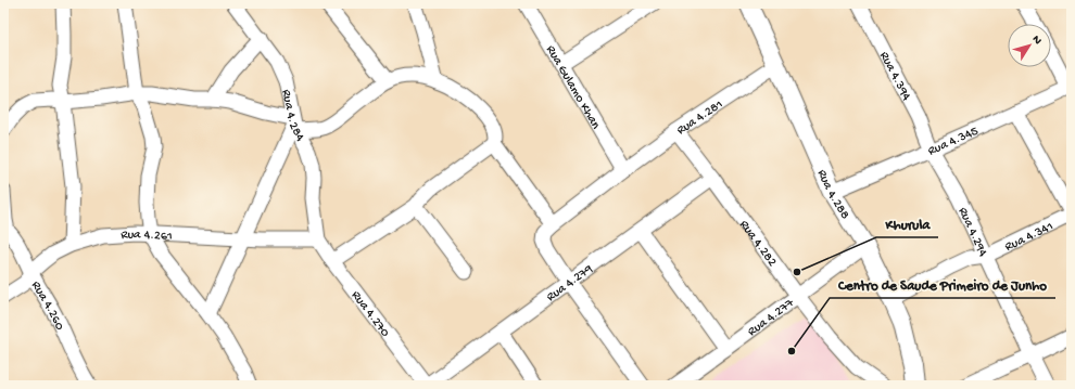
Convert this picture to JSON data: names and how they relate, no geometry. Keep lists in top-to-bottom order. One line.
{"streets":{"street":["Rua 4.394","Rua Gulamo Khan","Rua 4.284","Rua 4.281","Rua 4.345","Rua 4.288","Rua 4.294","Rua 4.261","Rua 4.341","Rua 4.282","Rua 4.279","Rua 4.260","Rua 4.270","Rua 4.277"]},"crossings":[["Rua 4.394","Rua 4.345"],["Rua 4.394","Rua 4.294"],["Rua Gulamo Khan","Rua 4.281"],["Rua 4.284","Rua 4.261"],["Rua 4.284","Rua 4.270"],["Rua 4.281","Rua 4.288"],["Rua 4.281","Rua 4.282"],["Rua 4.345","Rua 4.288"],["Rua 4.345","Rua 4.294"],["Rua 4.288","Rua 4.341"],["Rua 4.288","Rua 4.277"],["Rua 4.294","Rua 4.341"],["Rua 4.261","Rua 4.260"],["Rua 4.261","Rua 4.270"],["Rua 4.282","Rua 4.279"],["Rua 4.282","Rua 4.277"],["Rua 4.279","Rua 4.270"]],"places":["Khurula","Centro de Saude Primeiro de Junho"],"north":"top right"}
